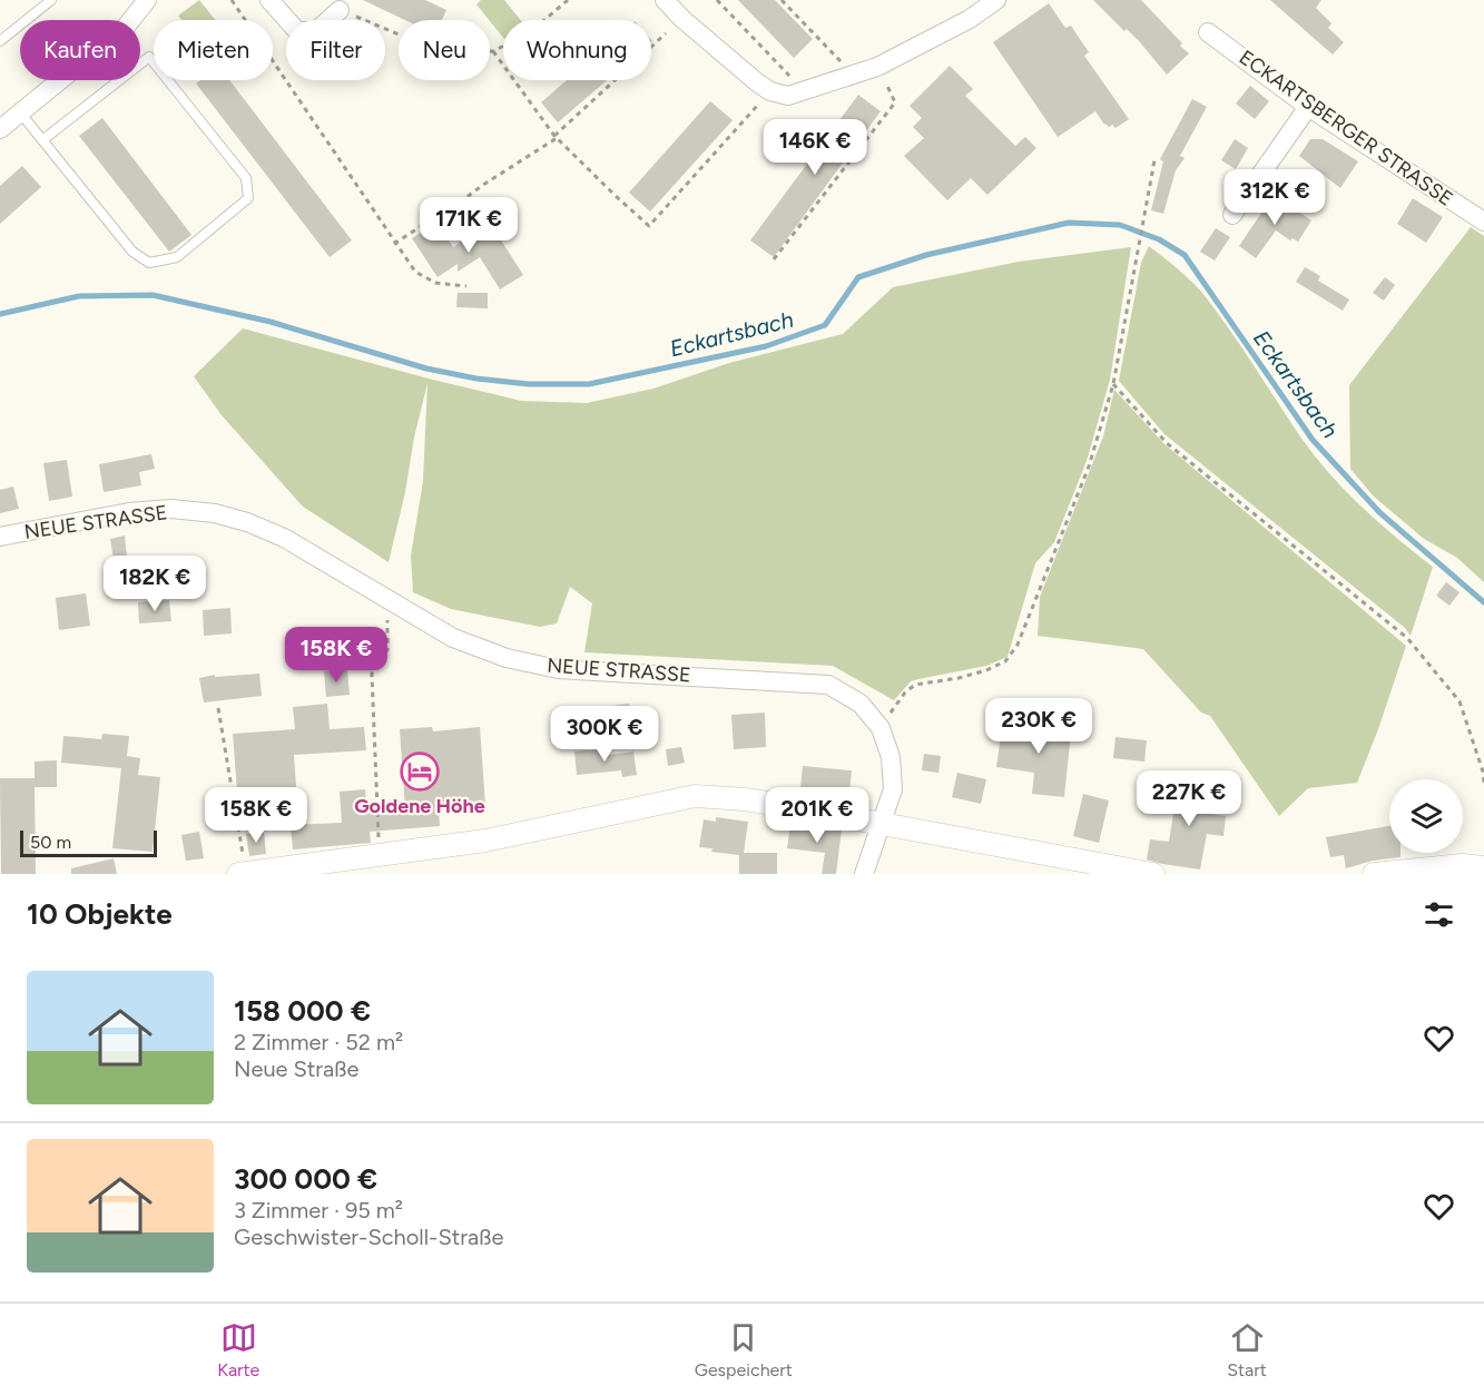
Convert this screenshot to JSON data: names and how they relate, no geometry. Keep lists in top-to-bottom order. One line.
{"streets":{"street":["ECKARTSBERGER STRASSE","NEUE STRASSE"]},"water":["Eckartsbach"],"places":{"hotel":["Goldene Höhe"]},"scale_bar":"50 m","page":{"chip":["Kaufen","Mieten","Filter","Neu","Wohnung"],"price":["146K €","312K €","171K €","182K €","158K €","230K €","300K €","227K €","158K €","201K €"],"scale":"50 m","heading":"10 Objekte","list":[{"name":"158 000 €","note":"2 Zimmer · 52 m² · Neue Straße"},{"name":"300 000 €","note":"3 Zimmer · 95 m² · Geschwister-Scholl-Straße"}],"tabs":["Karte","Gespeichert","Start"]}}
